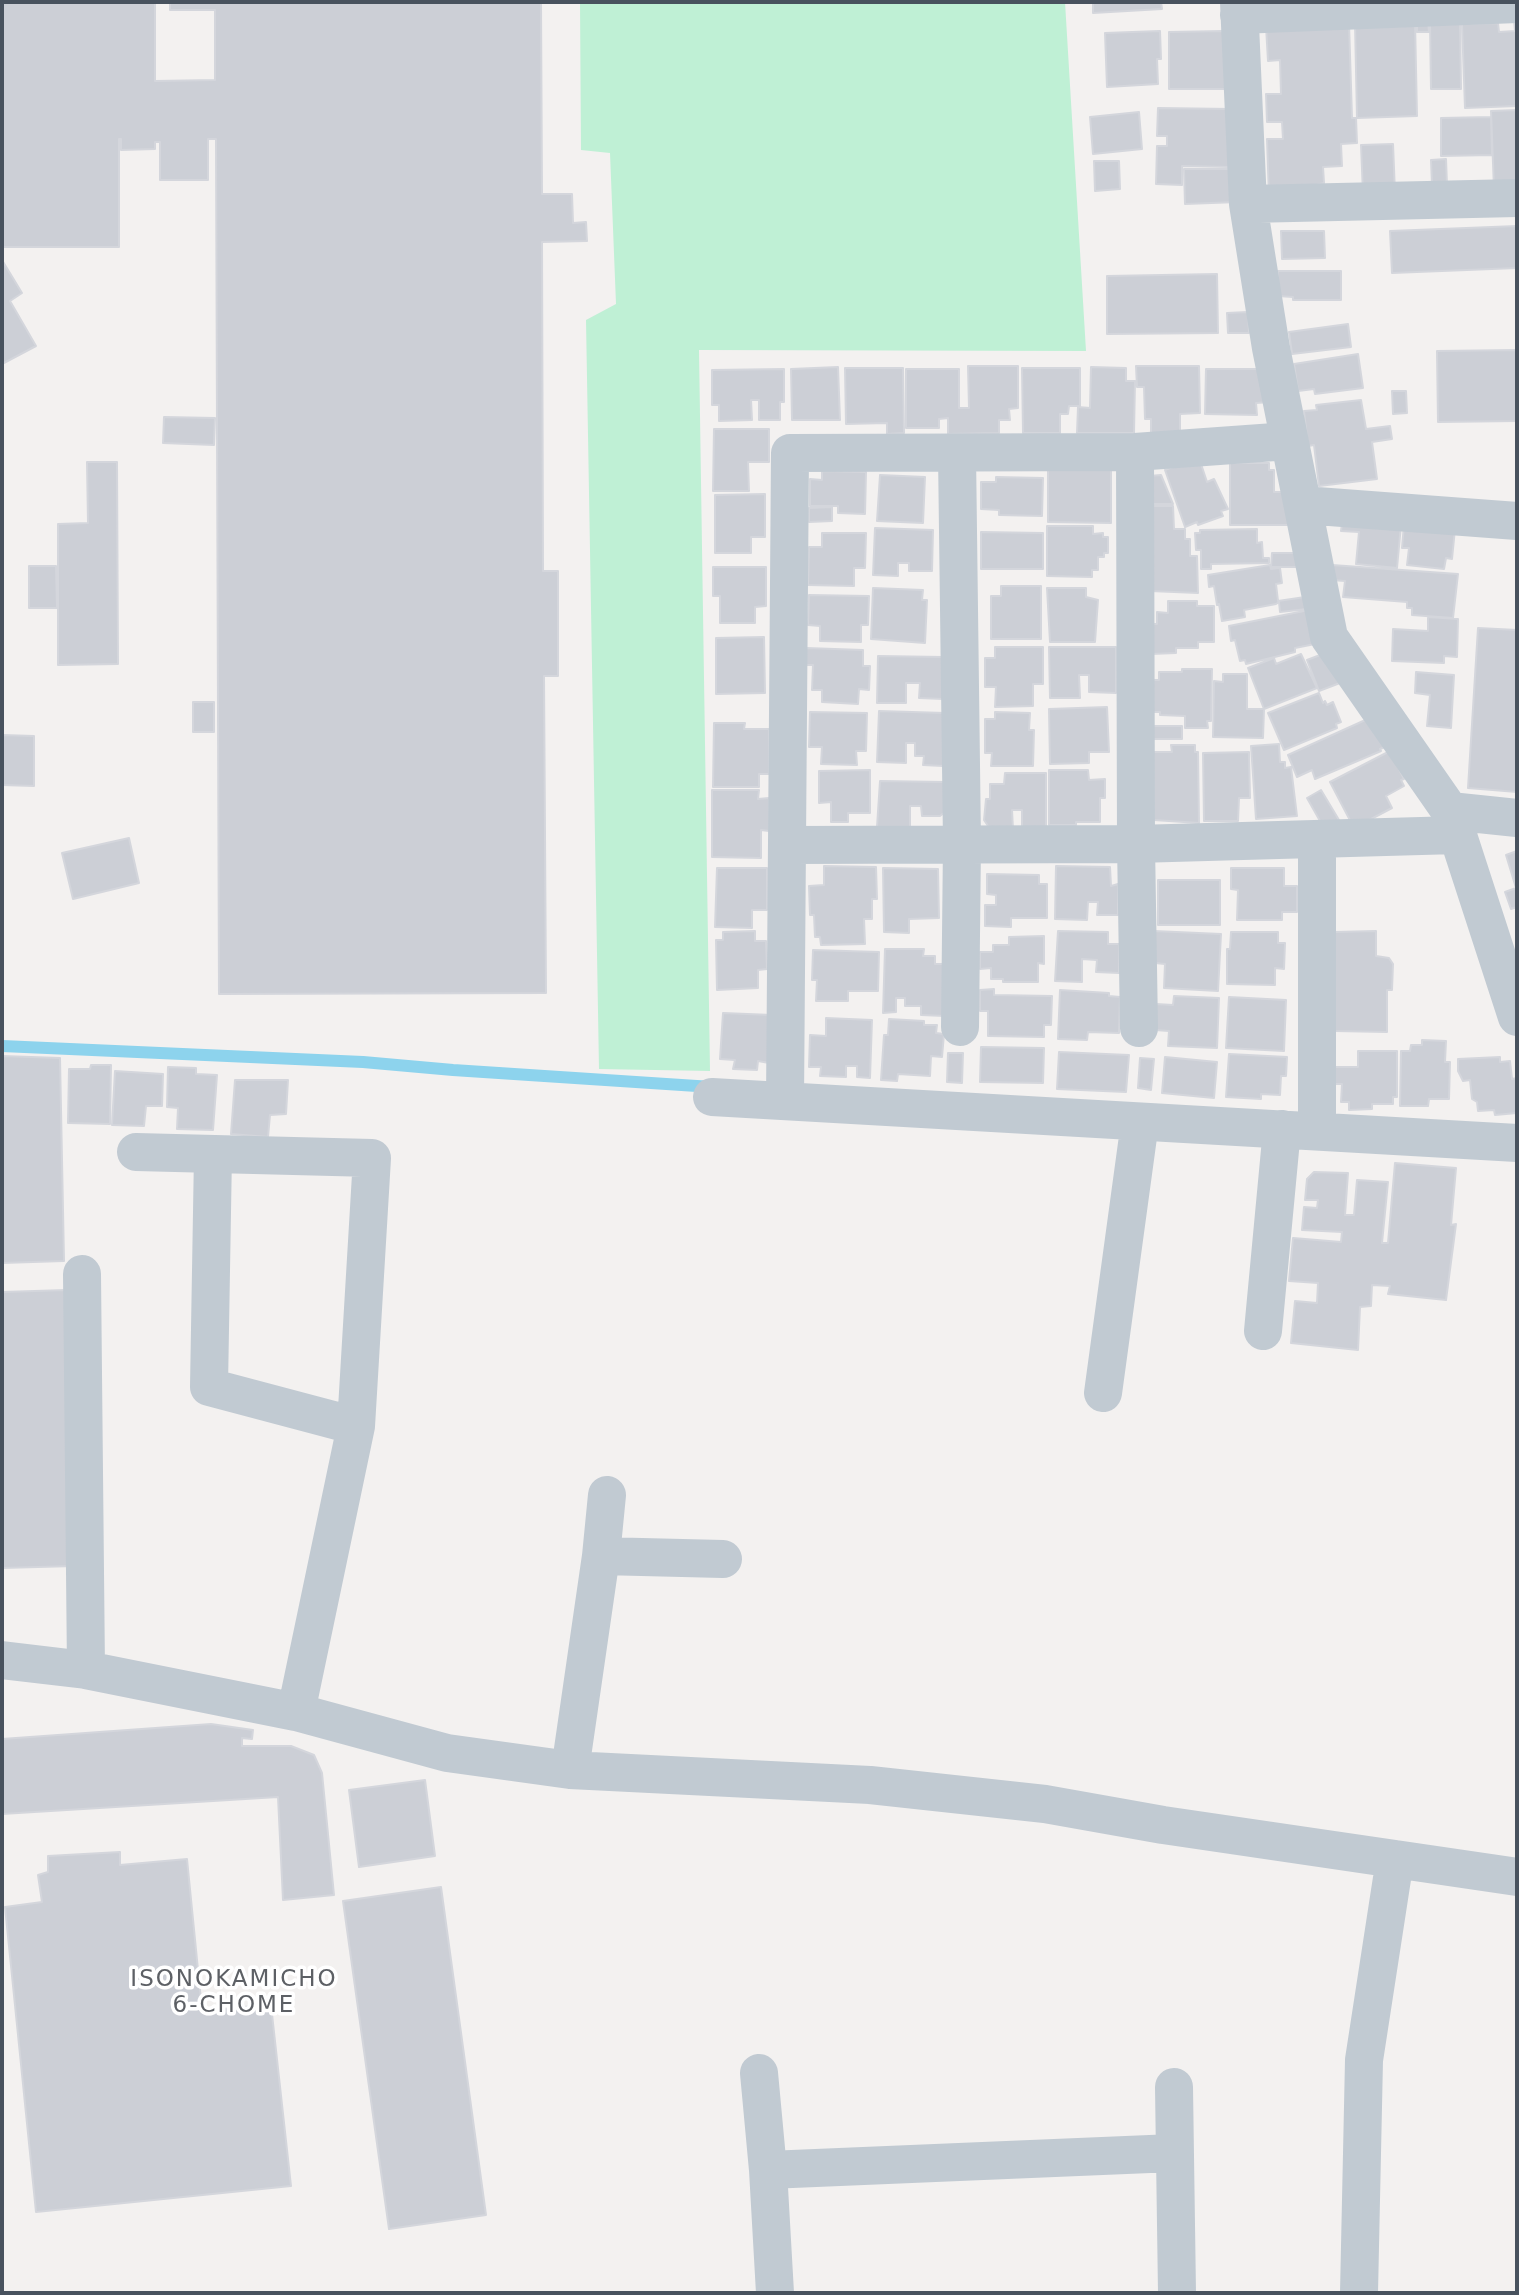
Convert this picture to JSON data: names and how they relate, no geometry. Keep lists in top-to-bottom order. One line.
{"districts":["ISONOKAMICHO 6-CHOME"]}
